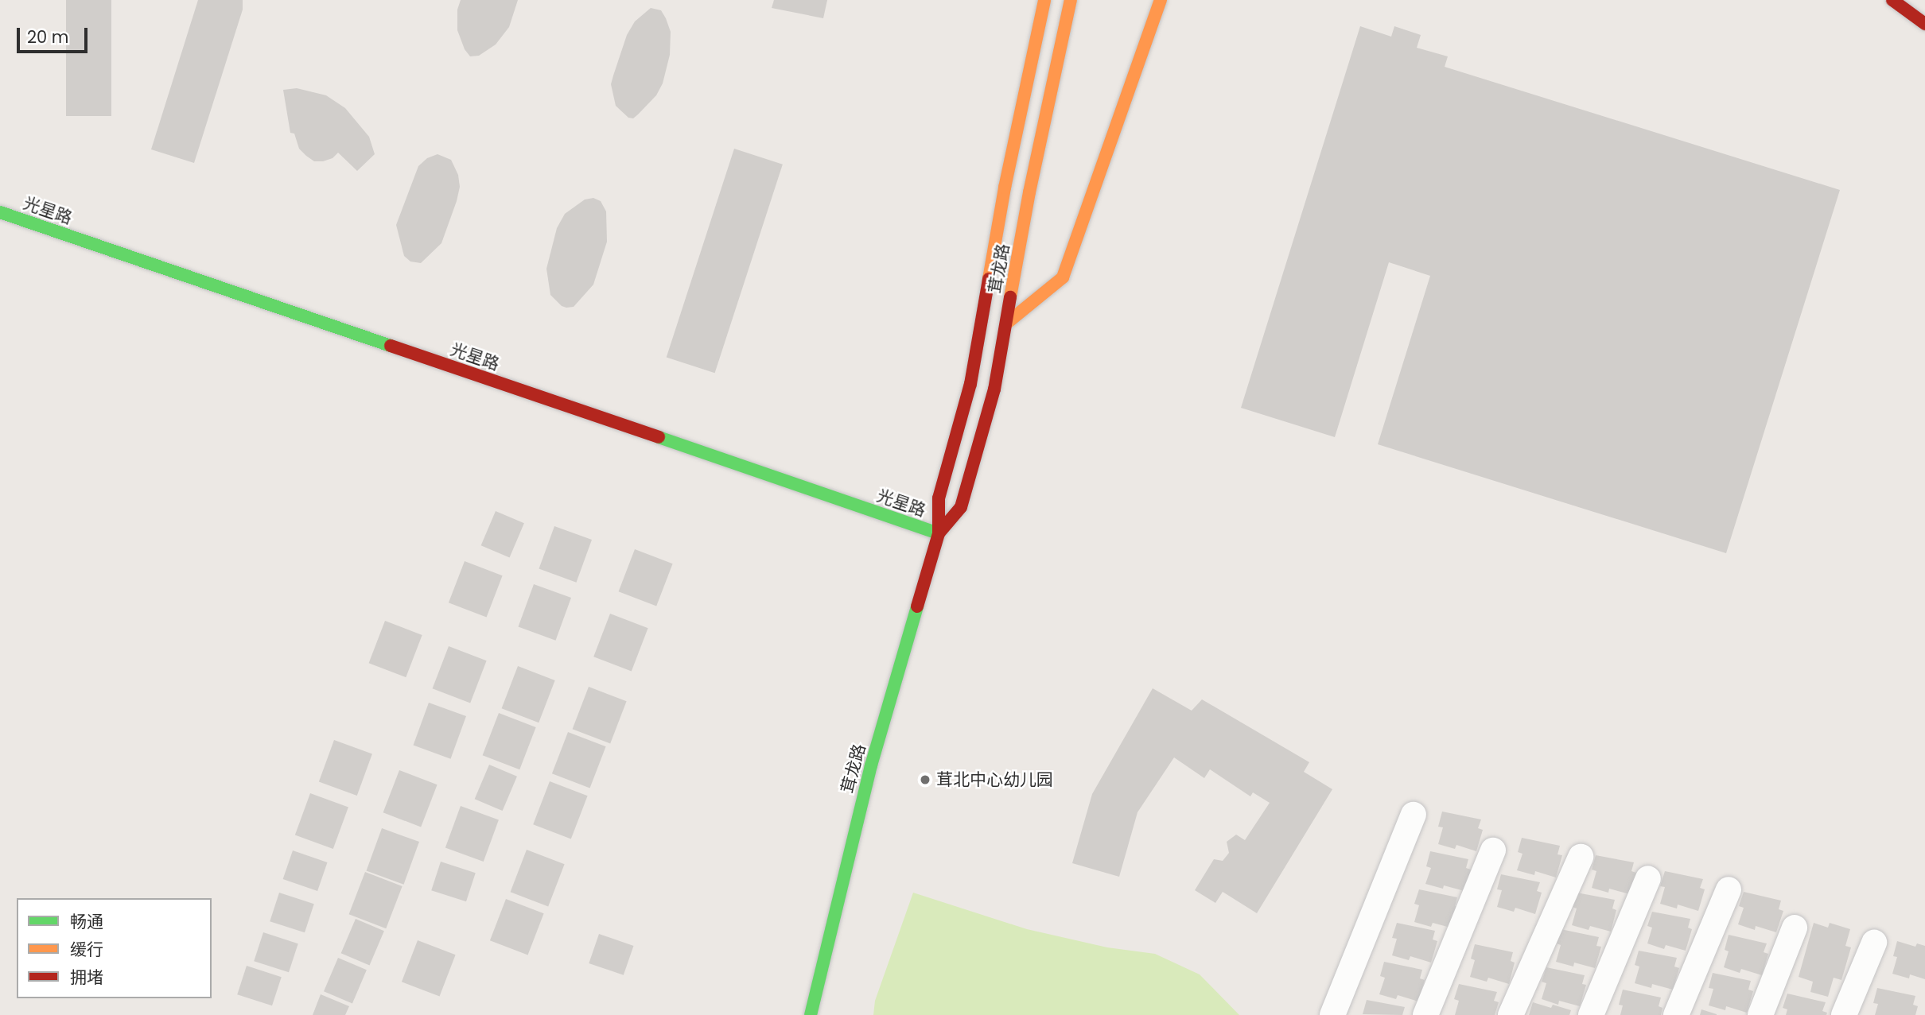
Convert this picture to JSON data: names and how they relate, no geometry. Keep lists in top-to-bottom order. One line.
{"streets":{"main road":["光星路","茸龙路"]},"crossings":[["光星路","茸龙路"]],"places":["茸北中心幼儿园"],"legend":["畅通","缓行","拥堵"],"scale_bar":"20 m"}
